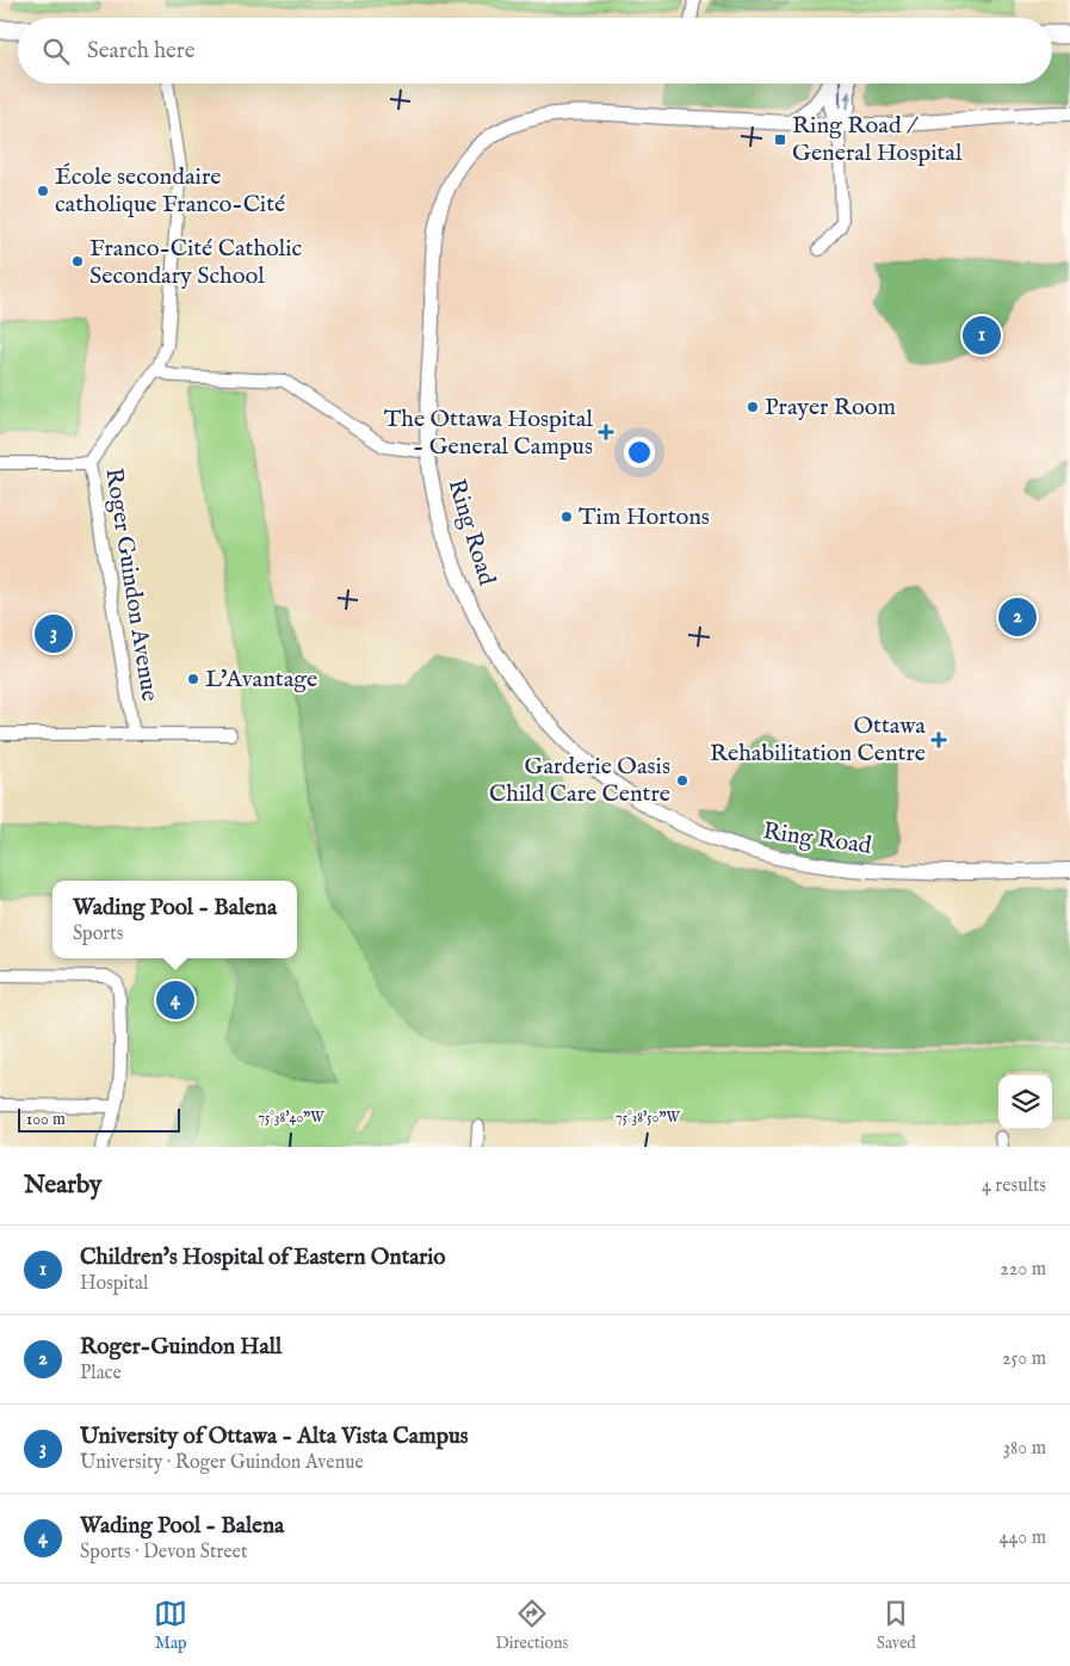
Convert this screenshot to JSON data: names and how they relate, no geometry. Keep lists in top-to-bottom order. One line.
{"streets":{"street":["Ring Road","Roger Guindon Avenue"]},"places":{"transit":["Ring Road / General Hospital"],"other":["École secondaire catholique Franco-Cité","Franco-Cité Catholic Secondary School","Prayer Room","Tim Hortons","L'Avantage","Garderie Oasis Child Care Centre"],"health":["The Ottawa Hospital - General Campus","Ottawa Rehabilitation Centre"]},"scale_bar":"100 m","page":{"search":"Search here","pins":["1","2","3","4"],"popup":["Wading Pool - Balena","Sports"],"scale":"100 m","heading":["Nearby","4 results"],"list":[{"mark":"1","name":"Children's Hospital of Eastern Ontario","note":"Hospital","value":"220 m"},{"mark":"2","name":"Roger-Guindon Hall","note":"Place","value":"250 m"},{"mark":"3","name":"University of Ottawa - Alta Vista Campus","note":"University · Roger Guindon Avenue","value":"380 m"},{"mark":"4","name":"Wading Pool - Balena","note":"Sports · Devon Street","value":"440 m"}],"nav":["Map","Directions","Saved"]},"coordinates":["75°38'40\"W","75°38'50\"W"]}
